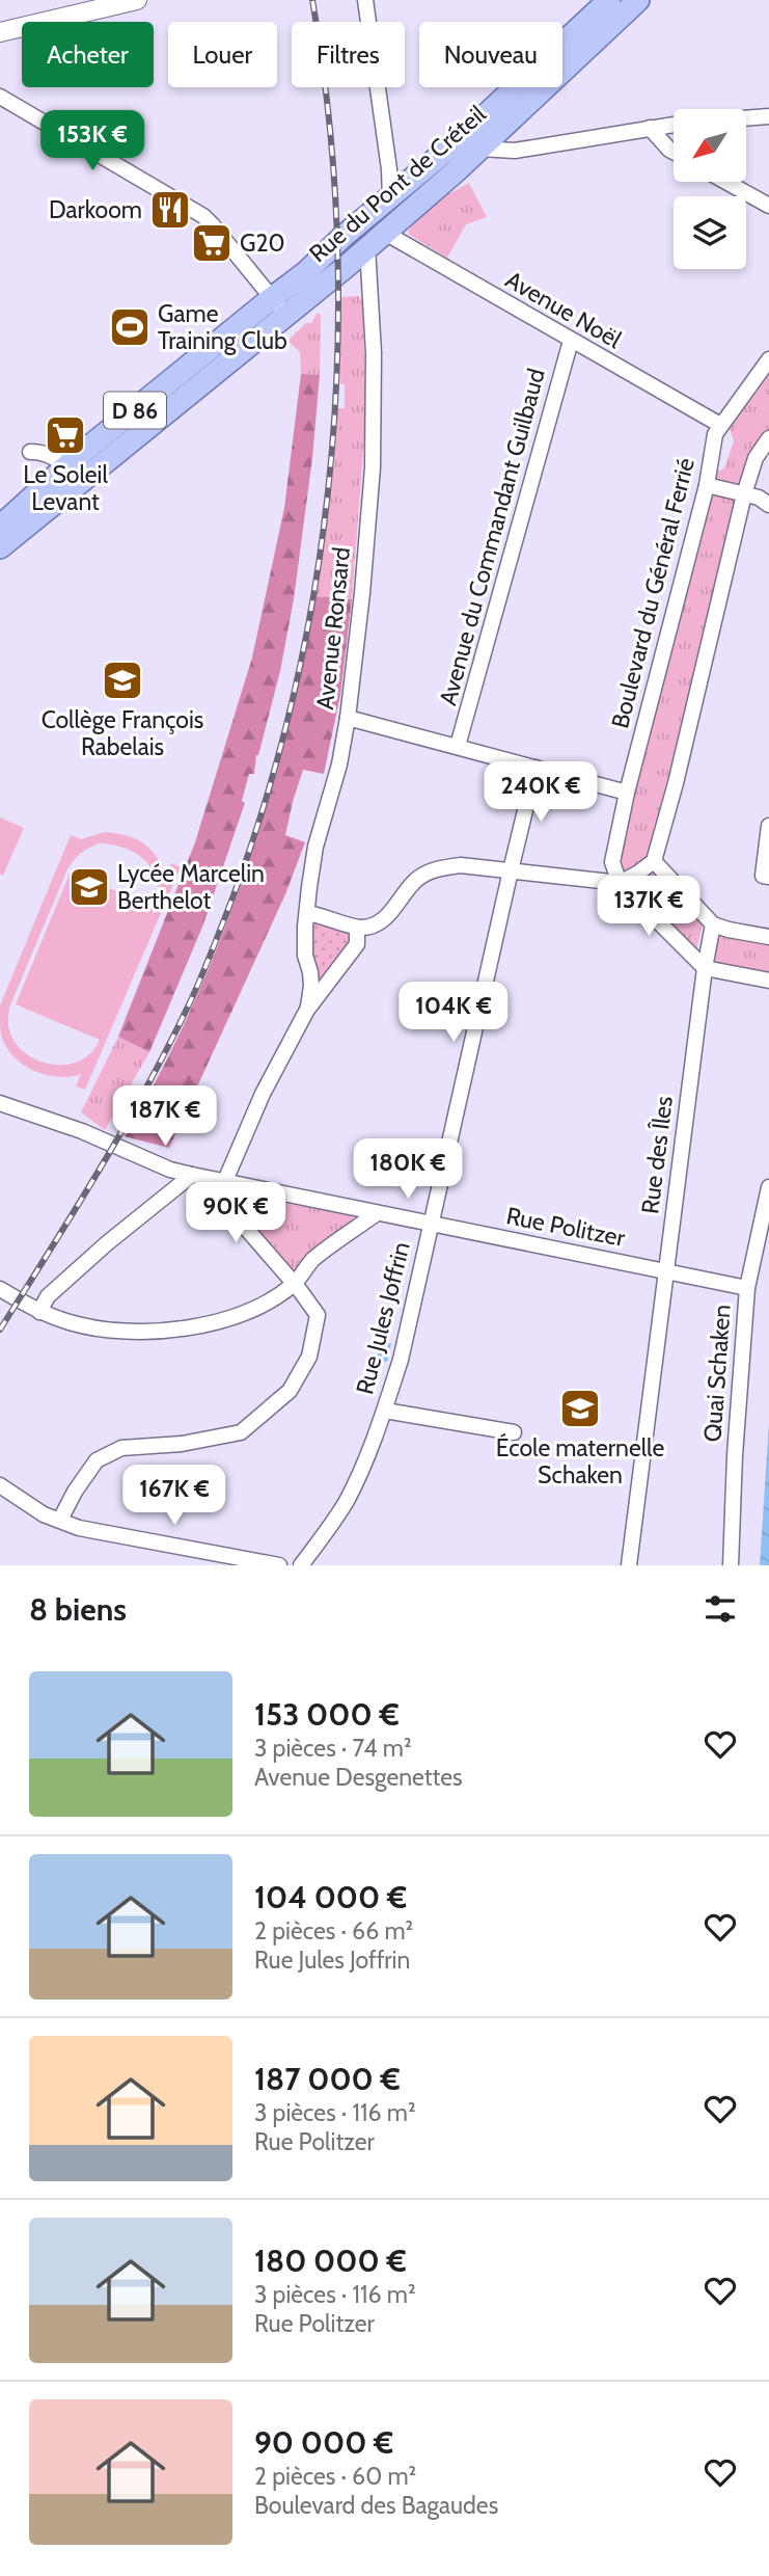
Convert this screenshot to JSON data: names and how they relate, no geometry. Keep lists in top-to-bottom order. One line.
{"streets":{"main road":["Rue du Pont de Créteil","D 86"],"street":["Avenue Noël","Avenue du Commandant Guilbaud","Boulevard du Général Ferrié","Avenue Ronsard","Rue des Îles","Rue Politzer","Rue Jules Joffrin","Quai Schaken"]},"crossings":[["Rue du Pont de Créteil","Avenue Noël"],["Rue du Pont de Créteil","Avenue Ronsard"],["Avenue Noël","Avenue du Commandant Guilbaud"],["Avenue Noël","Boulevard du Général Ferrié"],["Rue des Îles","Rue Politzer"],["Rue Politzer","Rue Jules Joffrin"],["Rue Politzer","Quai Schaken"]],"places":{"restaurant":["Darkoom"],"supermarket":["G20","Le Soleil Levant"],"sports":["Game Training Club"],"school or university":["Collège François Rabelais","Lycée Marcelin Berthelot","École maternelle Schaken"]},"north":"bottom left","page":{"chip":["Acheter","Louer","Filtres","Nouveau"],"price":["153K €","240K €","137K €","104K €","187K €","180K €","90K €","167K €"],"heading":"8 biens","list":[{"name":"153 000 €","note":"3 pièces · 74 m² · Avenue Desgenettes"},{"name":"104 000 €","note":"2 pièces · 66 m² · Rue Jules Joffrin"},{"name":"187 000 €","note":"3 pièces · 116 m² · Rue Politzer"},{"name":"180 000 €","note":"3 pièces · 116 m² · Rue Politzer"},{"name":"90 000 €","note":"2 pièces · 60 m² · Boulevard des Bagaudes"}]}}
